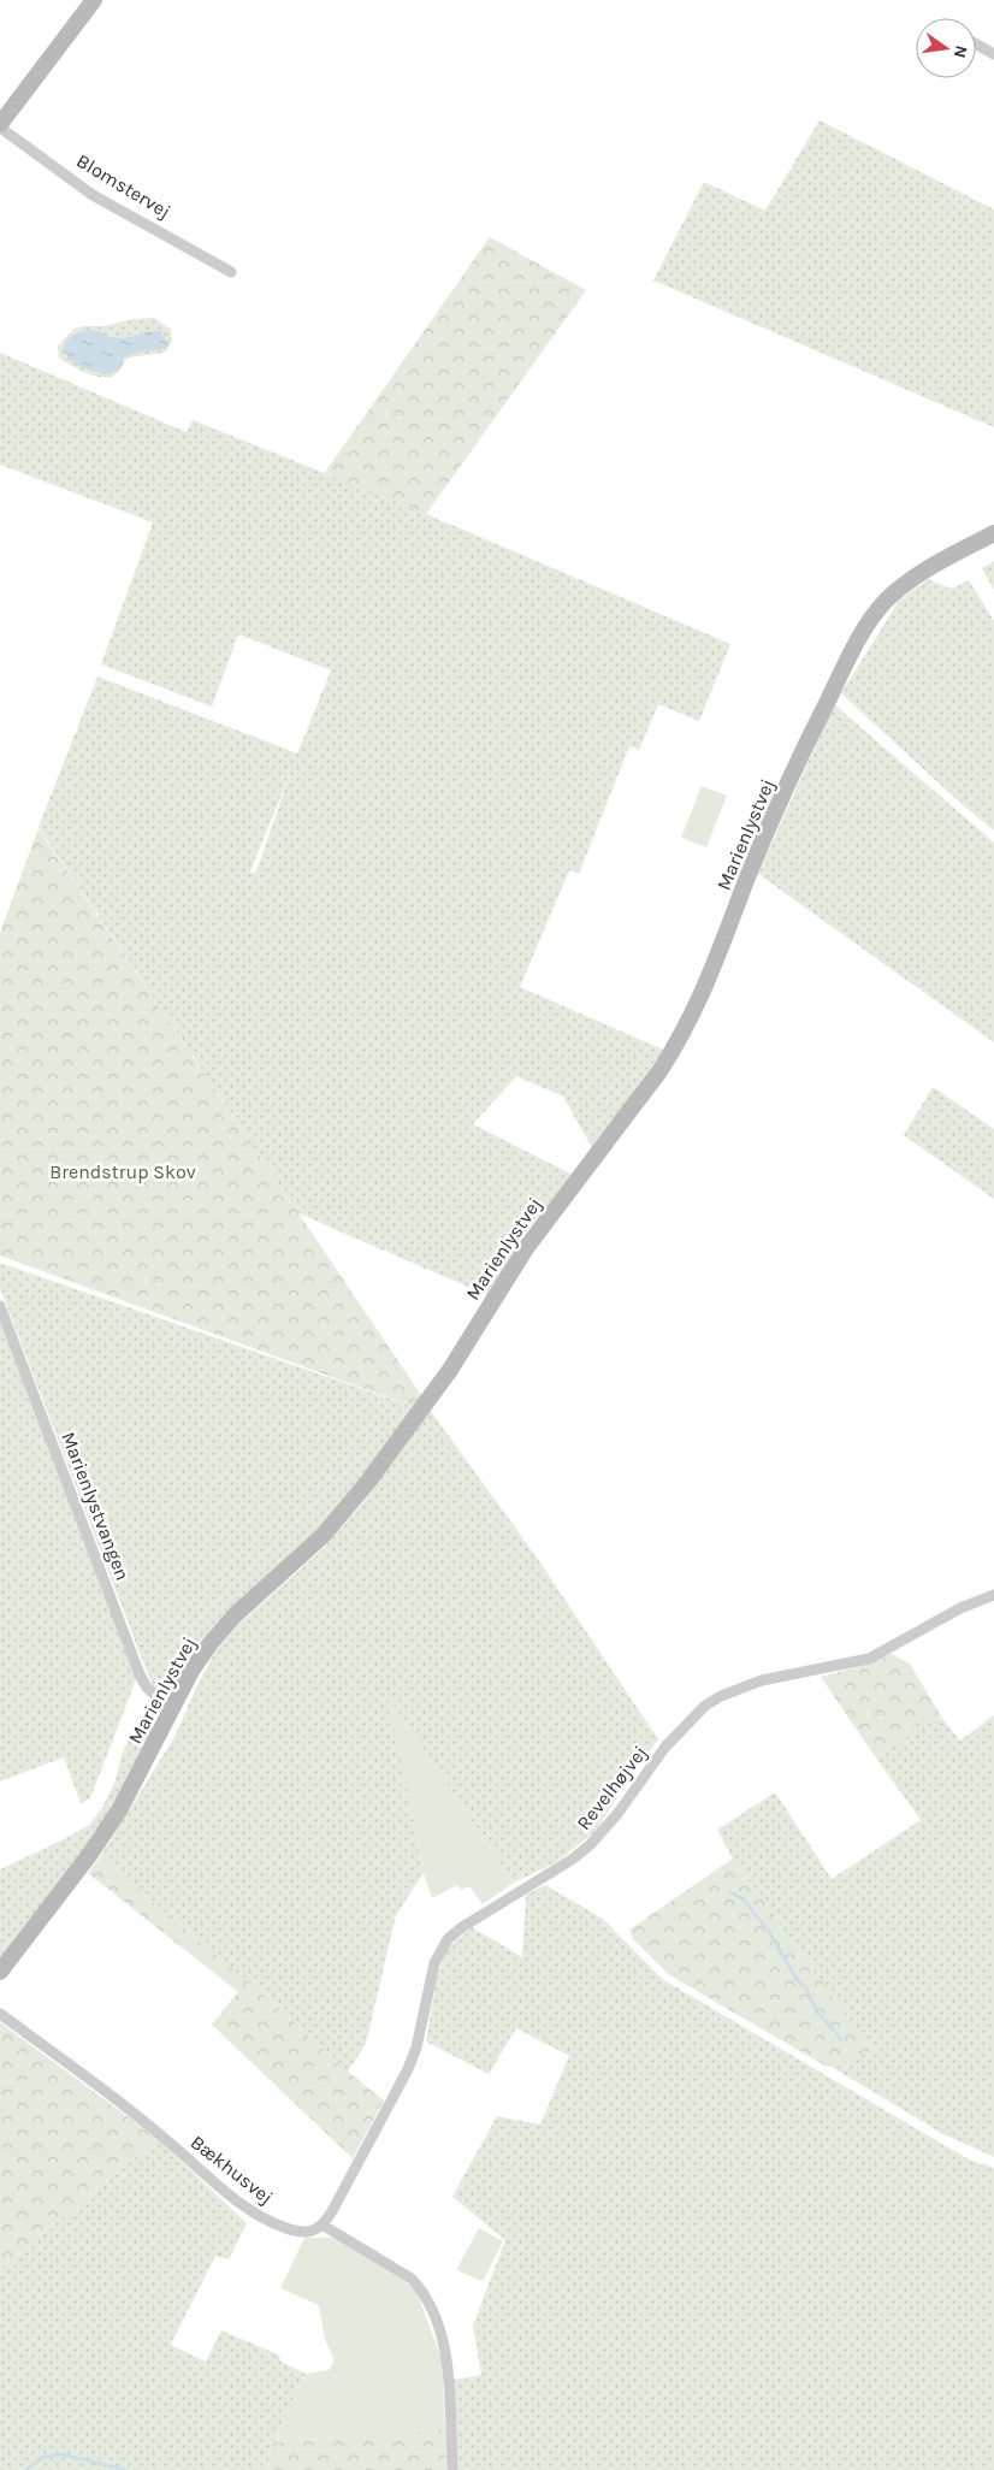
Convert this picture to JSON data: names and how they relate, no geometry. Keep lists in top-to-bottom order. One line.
{"streets":{"street":["Blomstervej","Marienlystvej","Marienlystvangen","Revelhøjvej","Bækhusvej"]},"crossings":[["Marienlystvej","Marienlystvangen"],["Revelhøjvej","Bækhusvej"]],"parks":["Brendstrup Skov"],"north":"right"}
